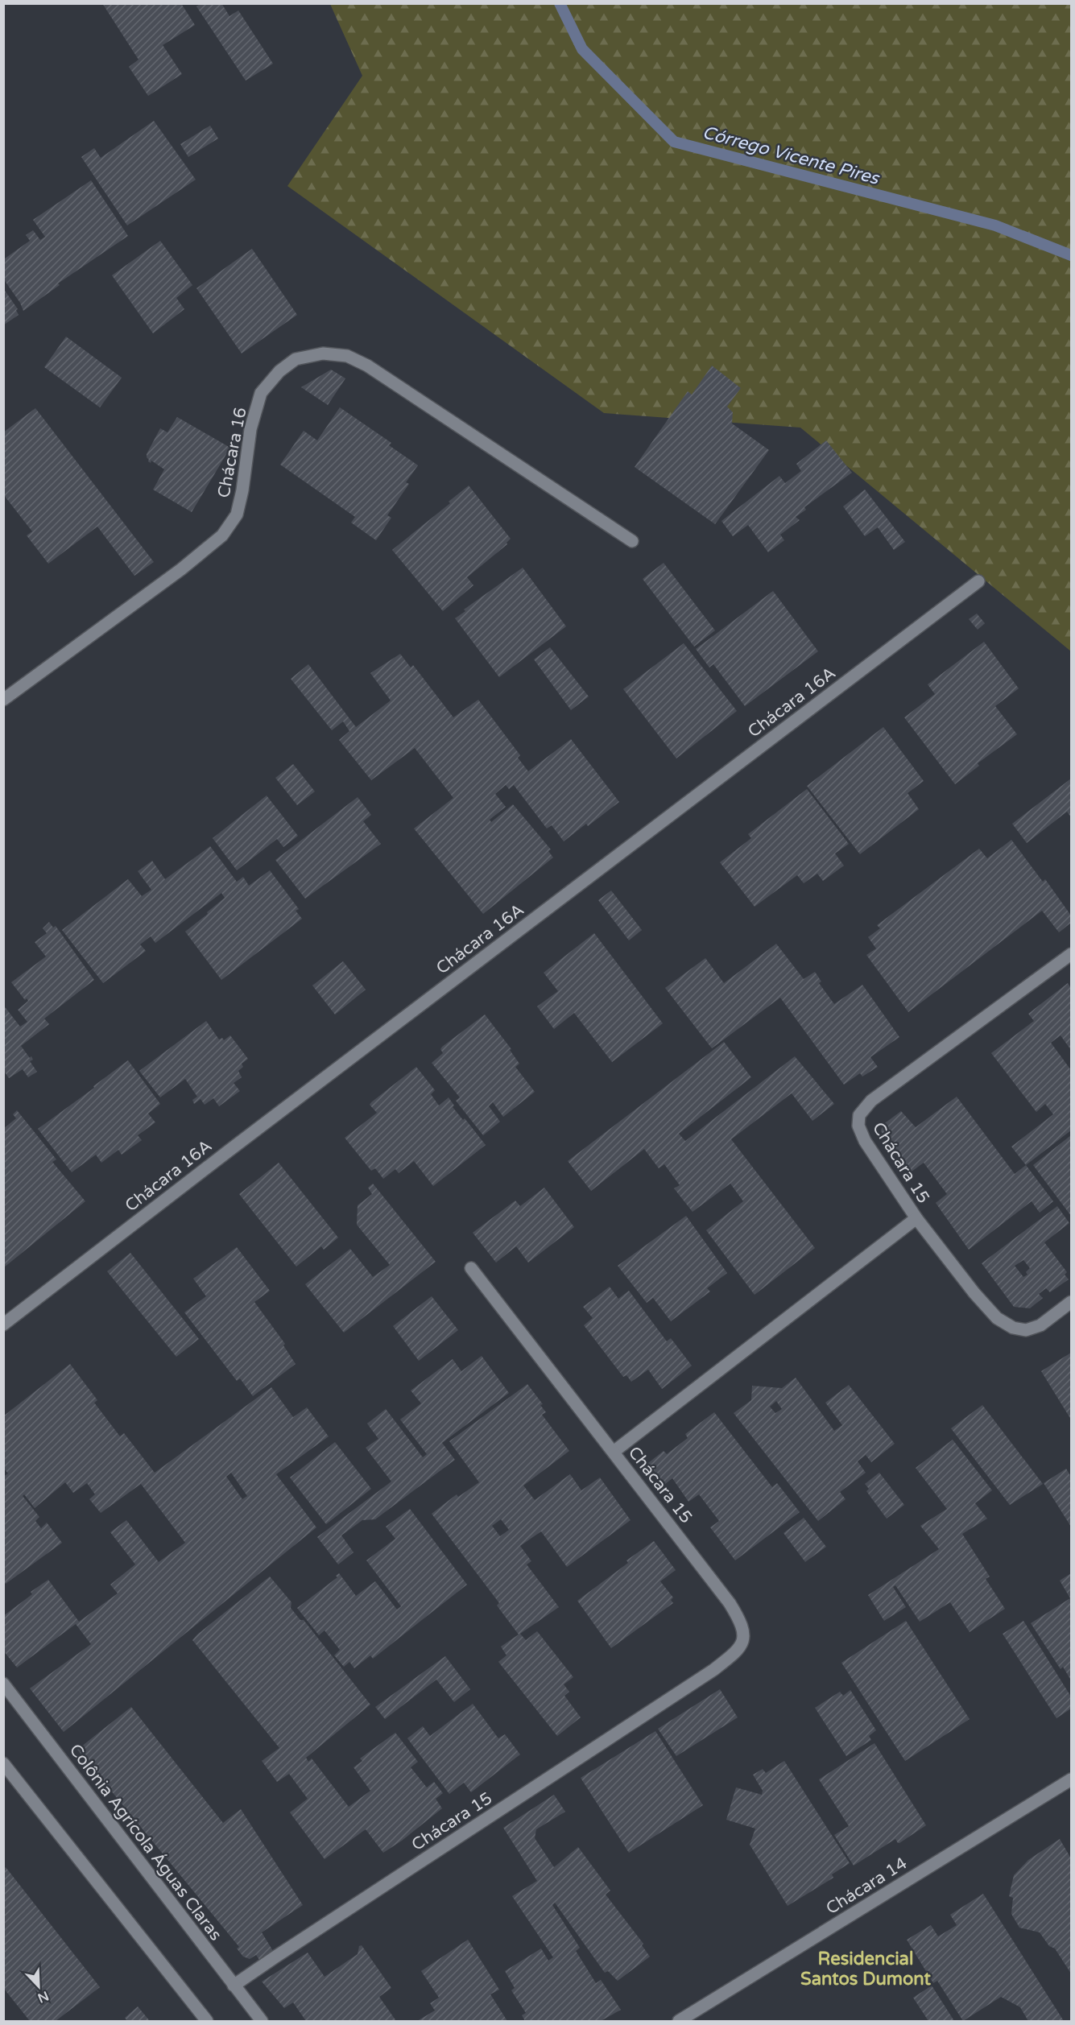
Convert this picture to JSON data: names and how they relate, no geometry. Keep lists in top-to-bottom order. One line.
{"streets":{"street":["Chácara 16","Chácara 16A","Chácara 15","Colônia Agrícola Águas Claras","Chácara 14"]},"crossings":[["Chácara 15","Colônia Agrícola Águas Claras"]],"districts":["Residencial Santos Dumont"],"water":["Córrego Vicente Pires"],"north":"bottom right"}
